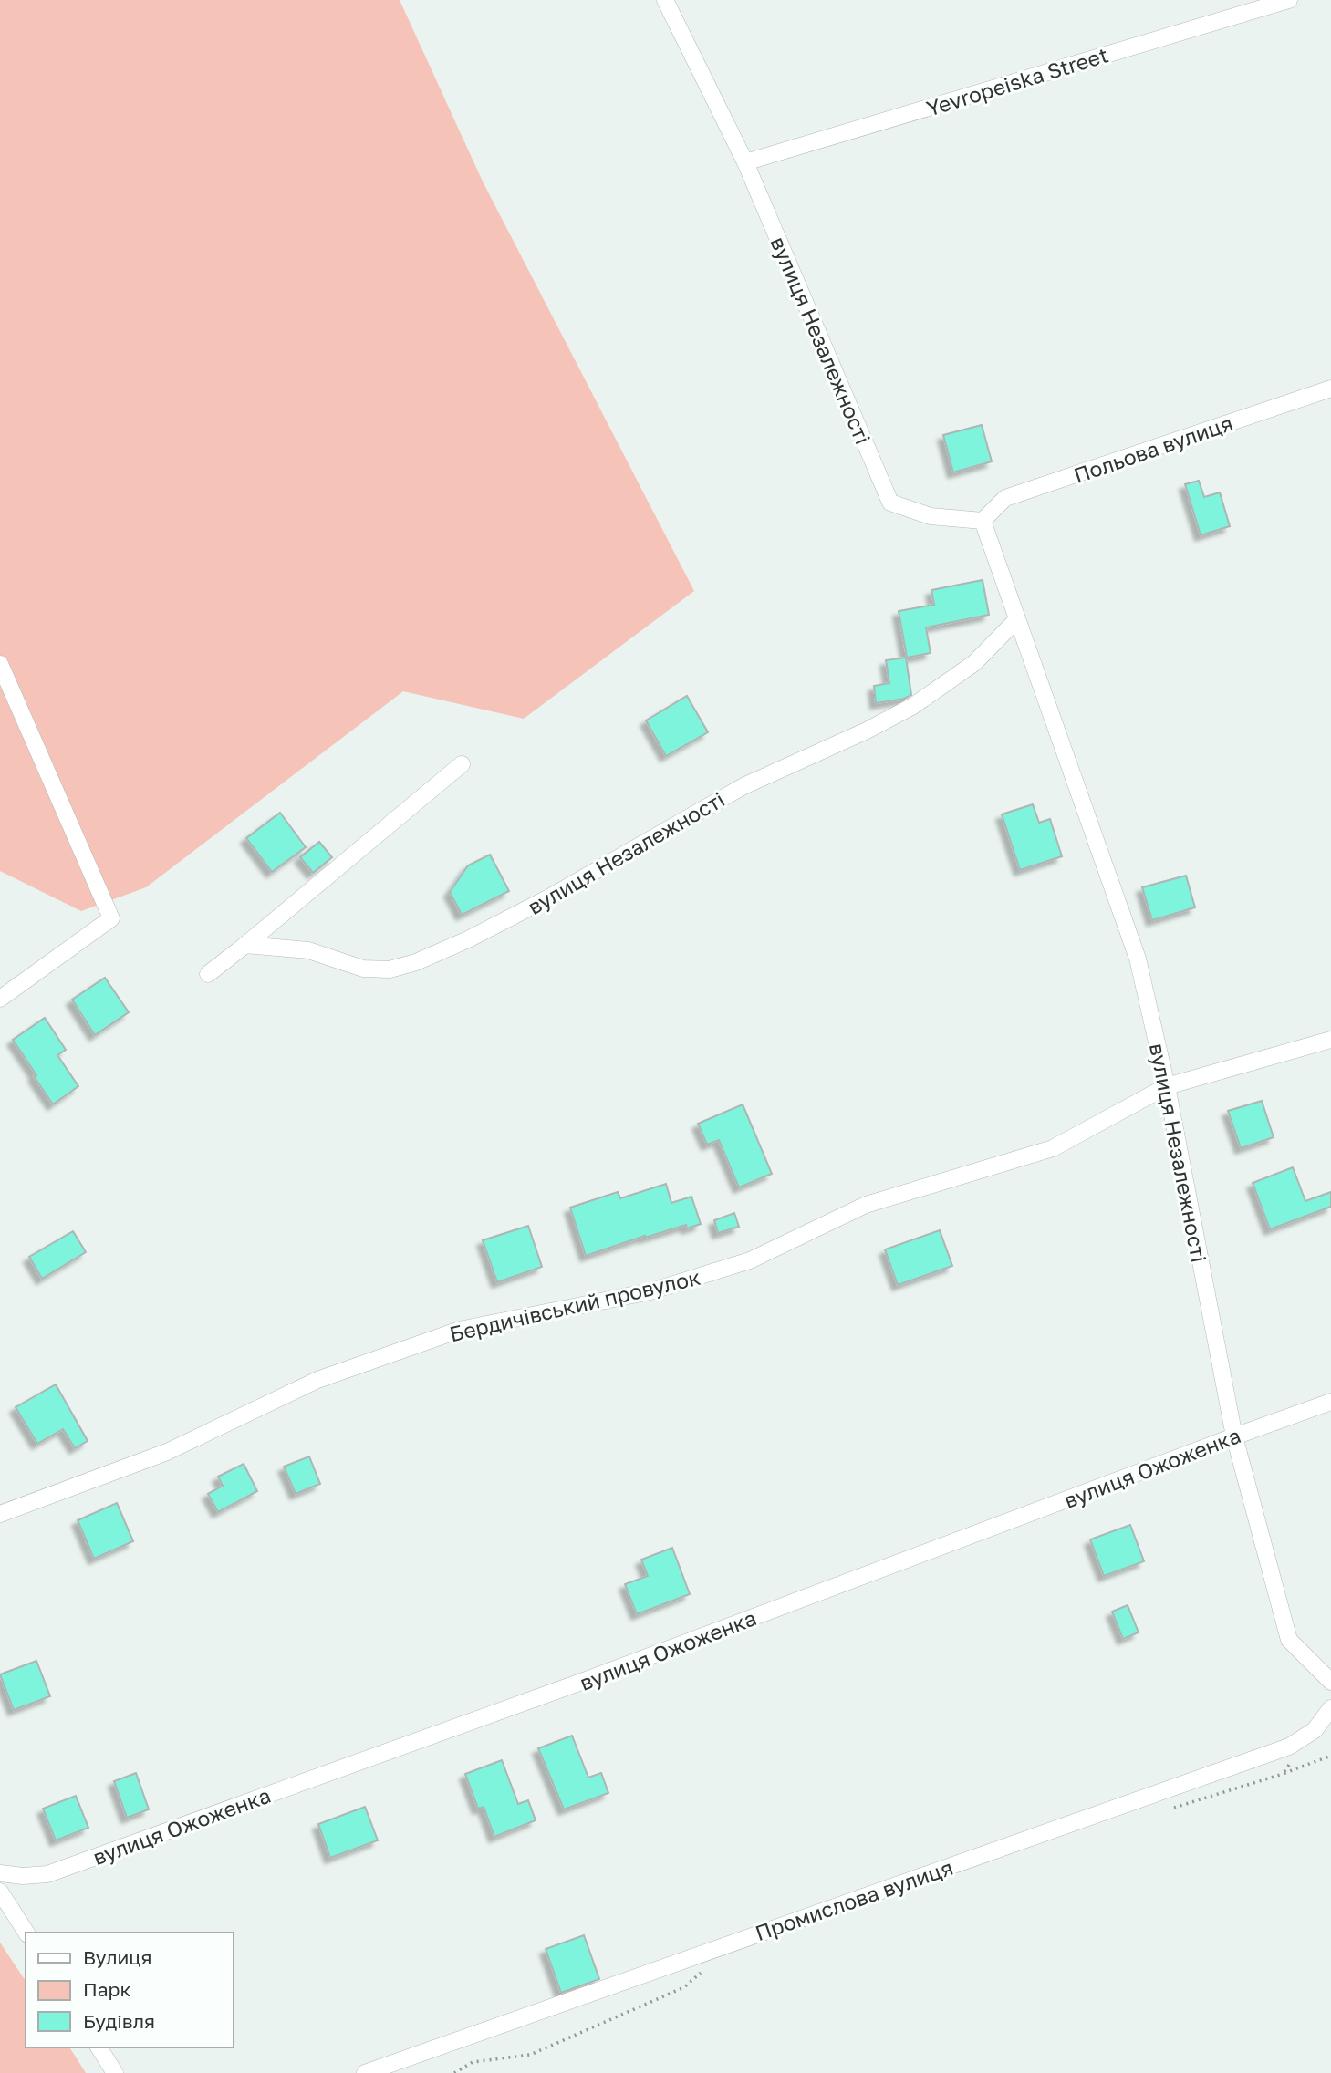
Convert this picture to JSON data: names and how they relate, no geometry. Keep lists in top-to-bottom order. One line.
{"streets":{"street":["Yevropeiska Street","вулиця Незалежності","Польова вулиця","Бердичівський провулок","вулиця Ожоженка","Промислова вулиця"]},"crossings":[["Yevropeiska Street","вулиця Незалежності"],["вулиця Незалежності","Польова вулиця"],["вулиця Незалежності","Бердичівський провулок"],["вулиця Незалежності","вулиця Ожоженка"]],"legend":["Вулиця","Парк","Будівля"]}
